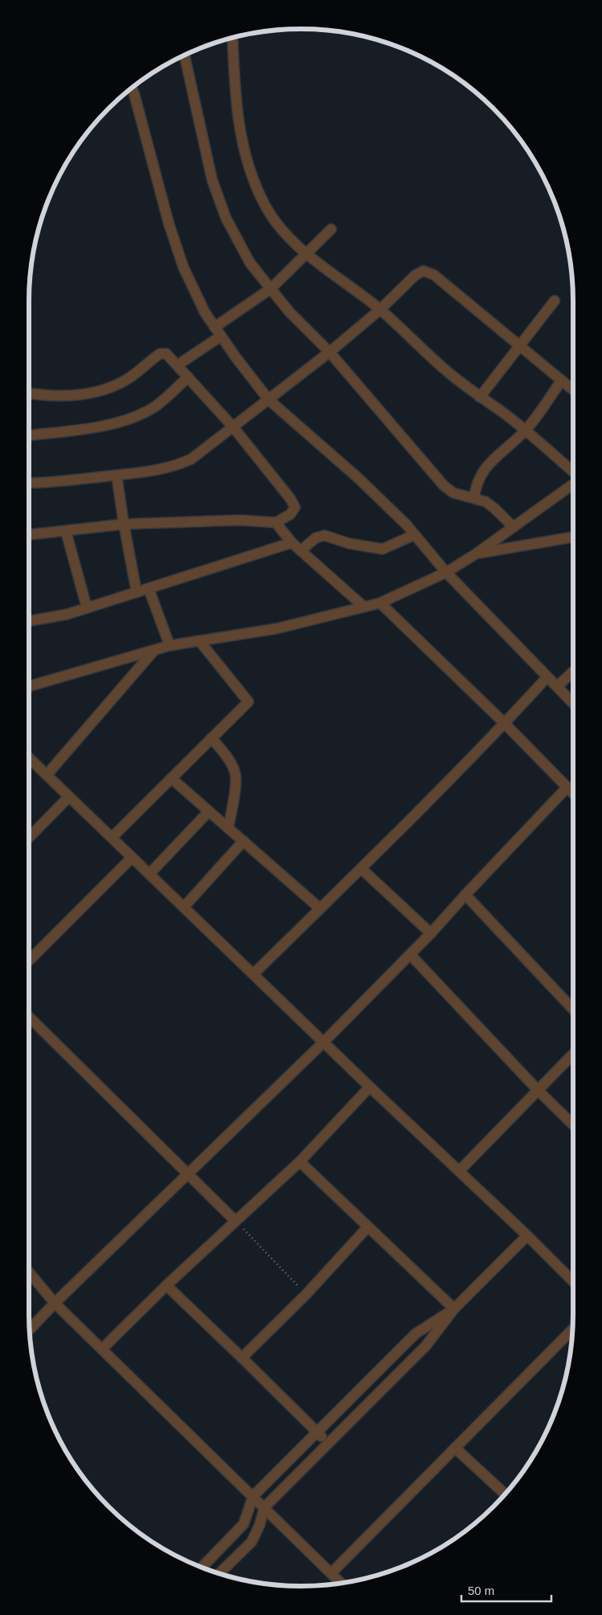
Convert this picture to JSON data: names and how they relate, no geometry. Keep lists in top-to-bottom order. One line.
{"scale_bar":"50 m"}
